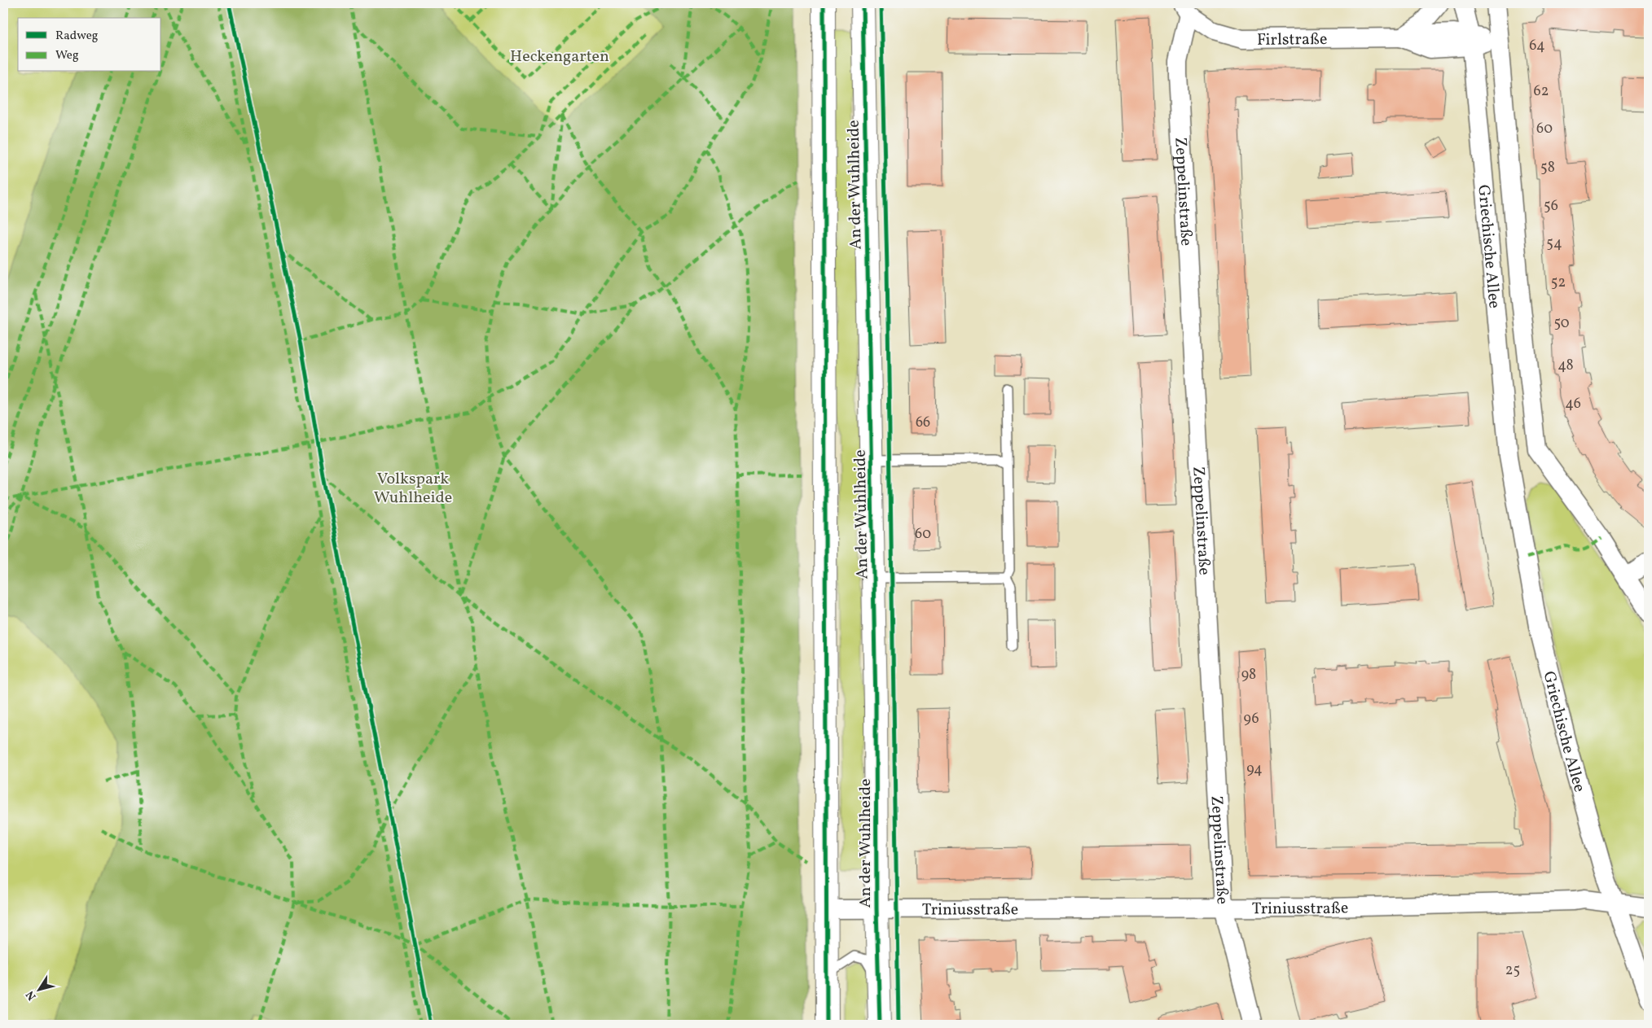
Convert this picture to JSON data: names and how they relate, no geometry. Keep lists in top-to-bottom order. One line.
{"streets":{"main road":["An der Wuhlheide"],"street":["Firlstraße","Zeppelinstraße","Griechische Allee","Triniusstraße"]},"crossings":[["Firlstraße","Zeppelinstraße"],["Firlstraße","Griechische Allee"],["An der Wuhlheide","Triniusstraße"],["Zeppelinstraße","Triniusstraße"],["Griechische Allee","Triniusstraße"]],"parks":["Heckengarten","Volkspark Wuhlheide"],"house_numbers":["64","62","60","58","56","54","52","50","48","46","66","60","98","96","94","25"],"legend":["Radweg","Weg"],"north":"bottom left"}
